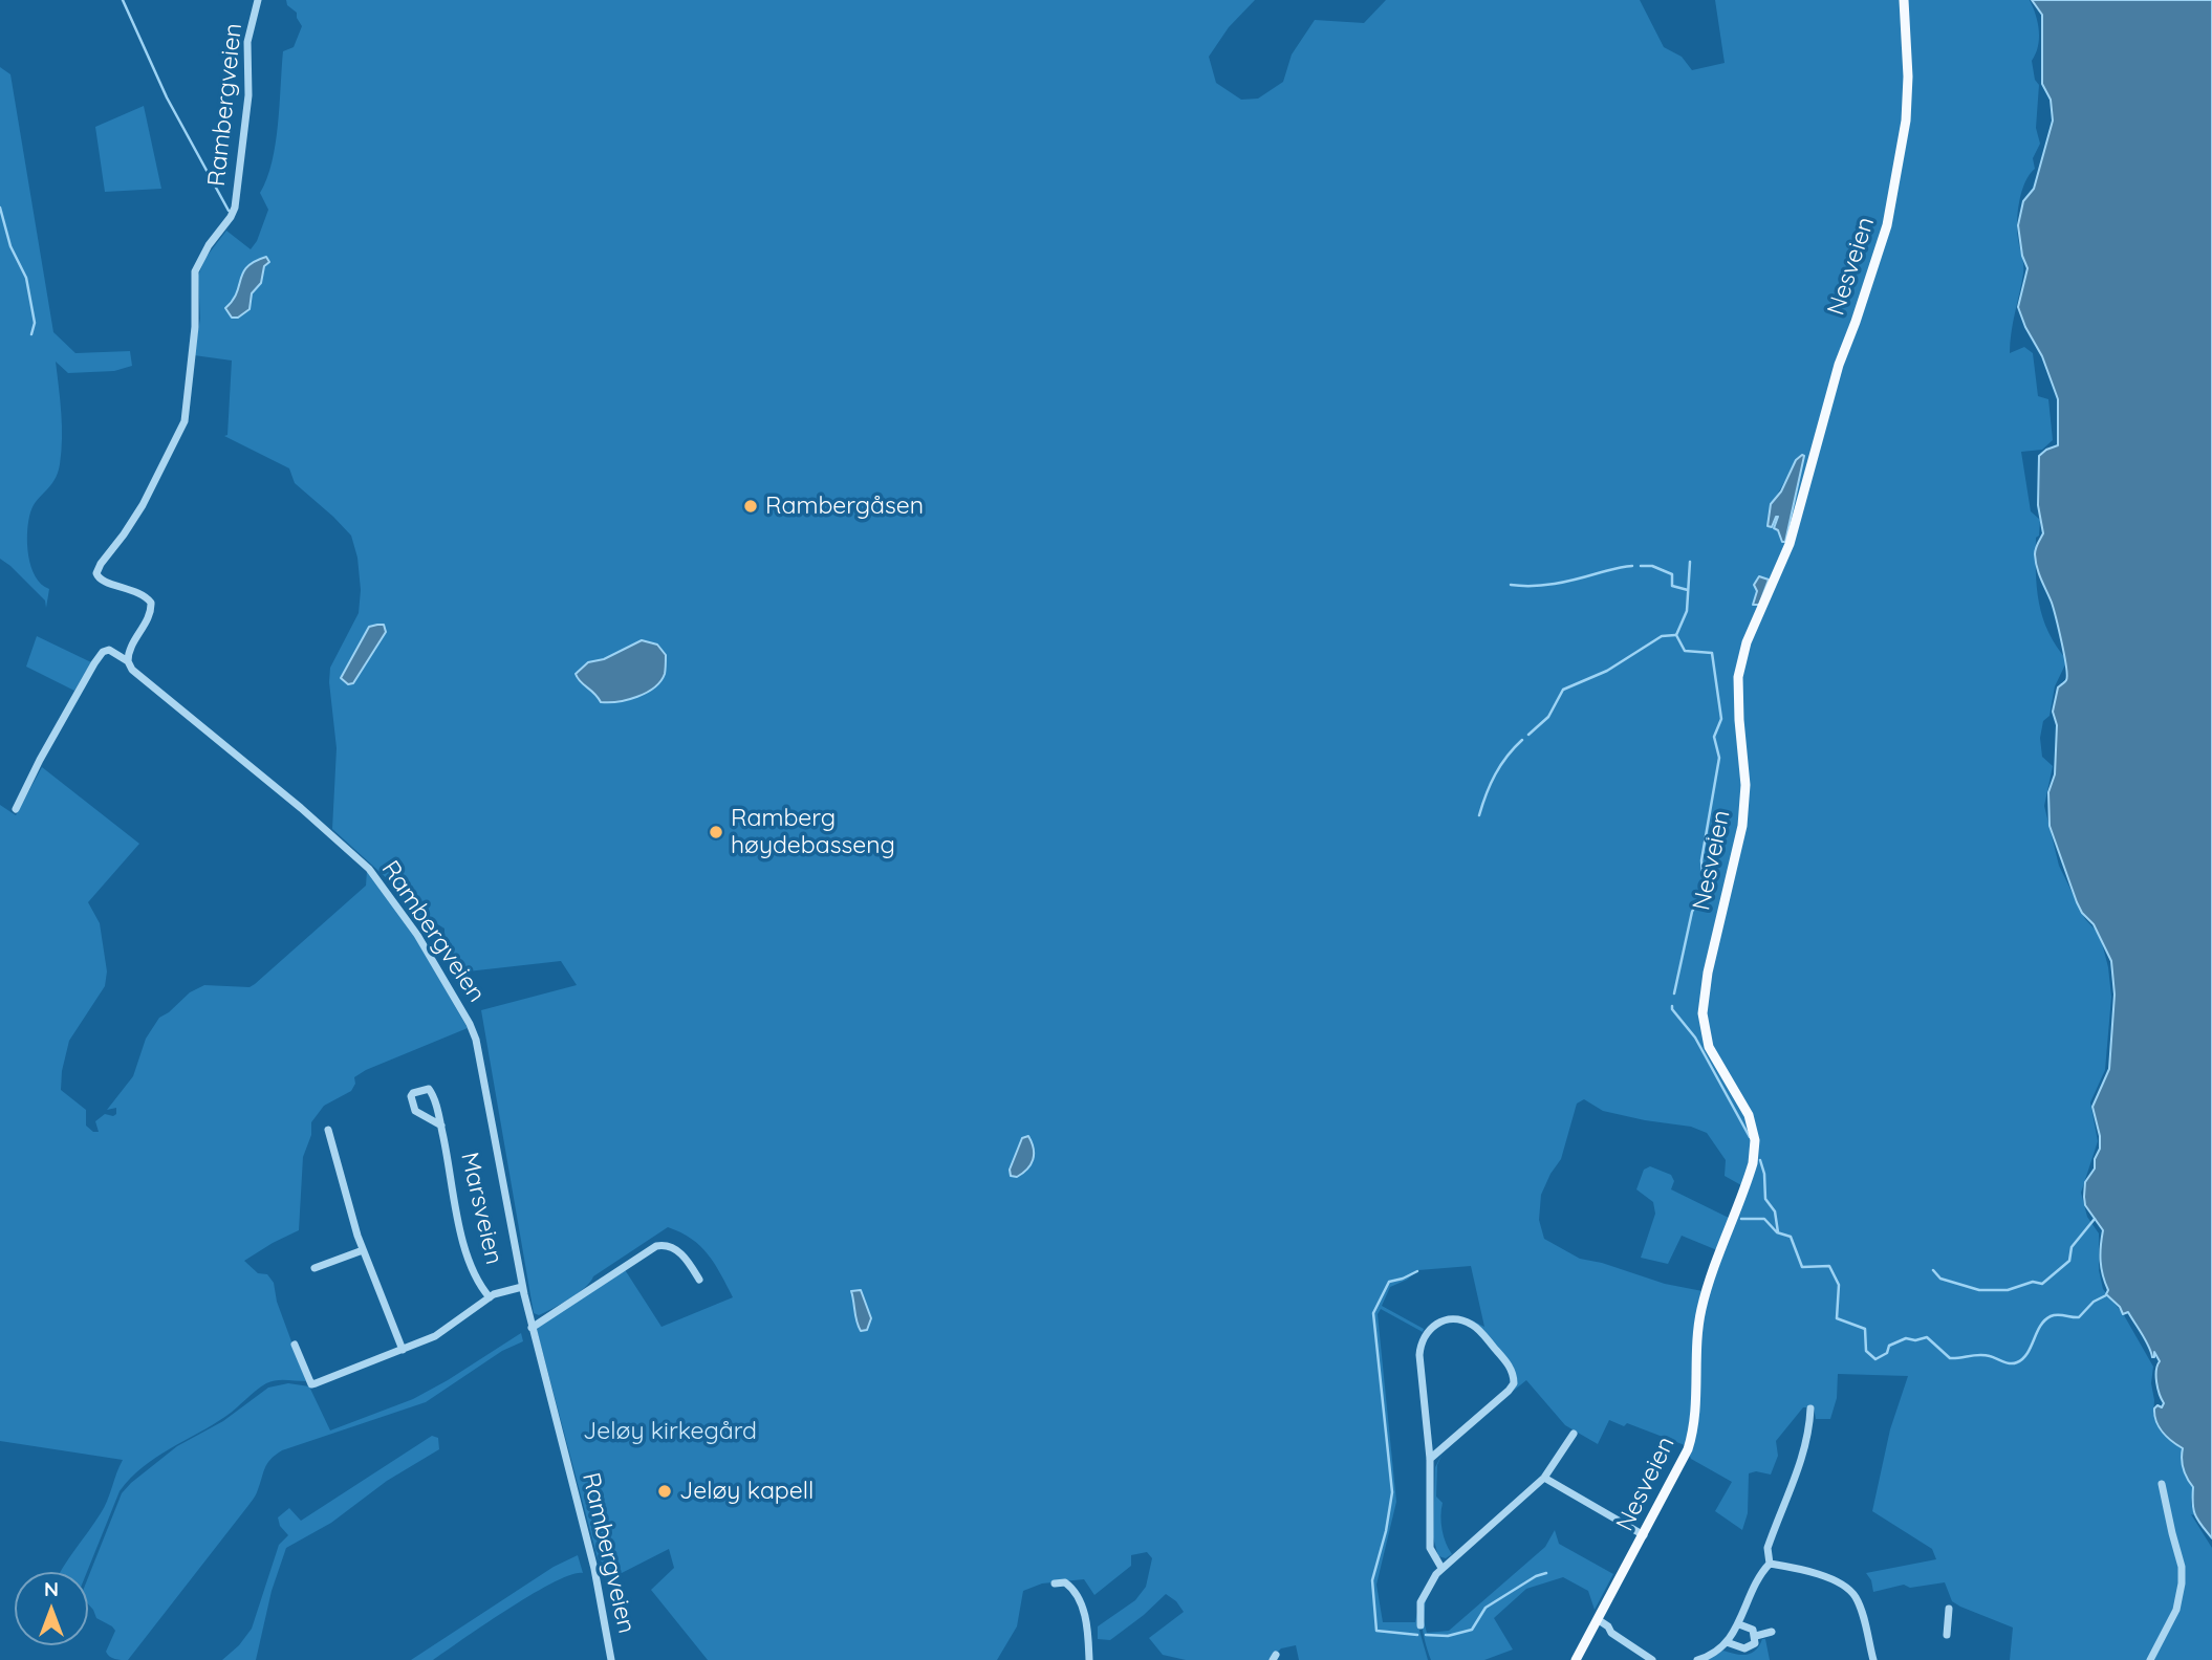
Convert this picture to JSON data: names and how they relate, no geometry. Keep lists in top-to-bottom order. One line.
{"streets":{"main road":["Nesveien"],"street":["Rambergveien","Marsveien"]},"parks":["Jeløy kirkegård"],"places":["Rambergåsen","Ramberg høydebasseng","Jeløy kapell"],"north":"top"}
